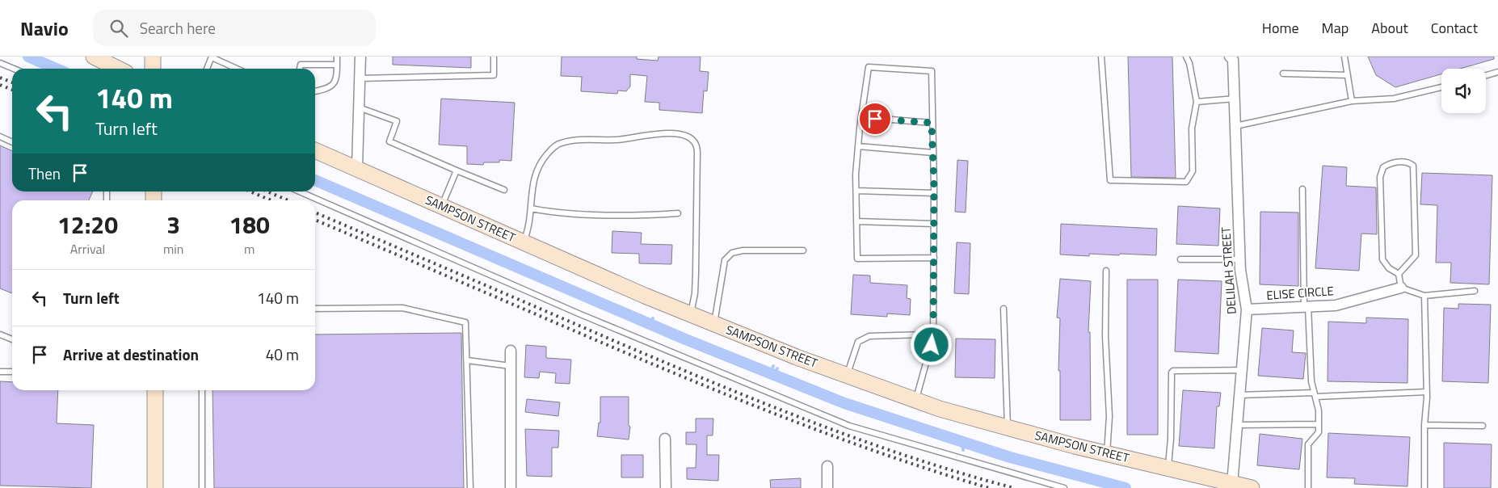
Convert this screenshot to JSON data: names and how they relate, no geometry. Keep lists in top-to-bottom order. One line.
{"streets":{"street":["SAMPSON STREET","DELILAH STREET","ELISE CIRCLE"]},"crossings":[["SAMPSON STREET","DELILAH STREET"],["DELILAH STREET","ELISE CIRCLE"]],"page":{"header":"Navio","search":"Search here","nav":["Home","Map","About","Contact"],"turn":["140 m","Turn left"],"then":"Then","eta":["12:20","Arrival","3","min","180","m"],"list":[{"name":"Turn left","value":"140 m"},{"name":"Arrive at destination","value":"40 m"}]}}
